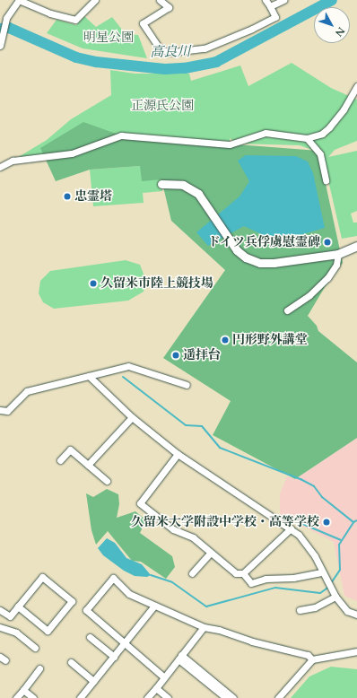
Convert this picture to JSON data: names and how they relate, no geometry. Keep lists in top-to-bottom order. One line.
{"water":["高良川"],"parks":["明星公園","正源氏公園"],"places":["忠霊塔","ドイツ兵俘虜慰霊碑","久留米市陸上競技場","円形野外講堂","遥拝台","久留米大学附設中学校・高等学校"],"north":"bottom right"}
